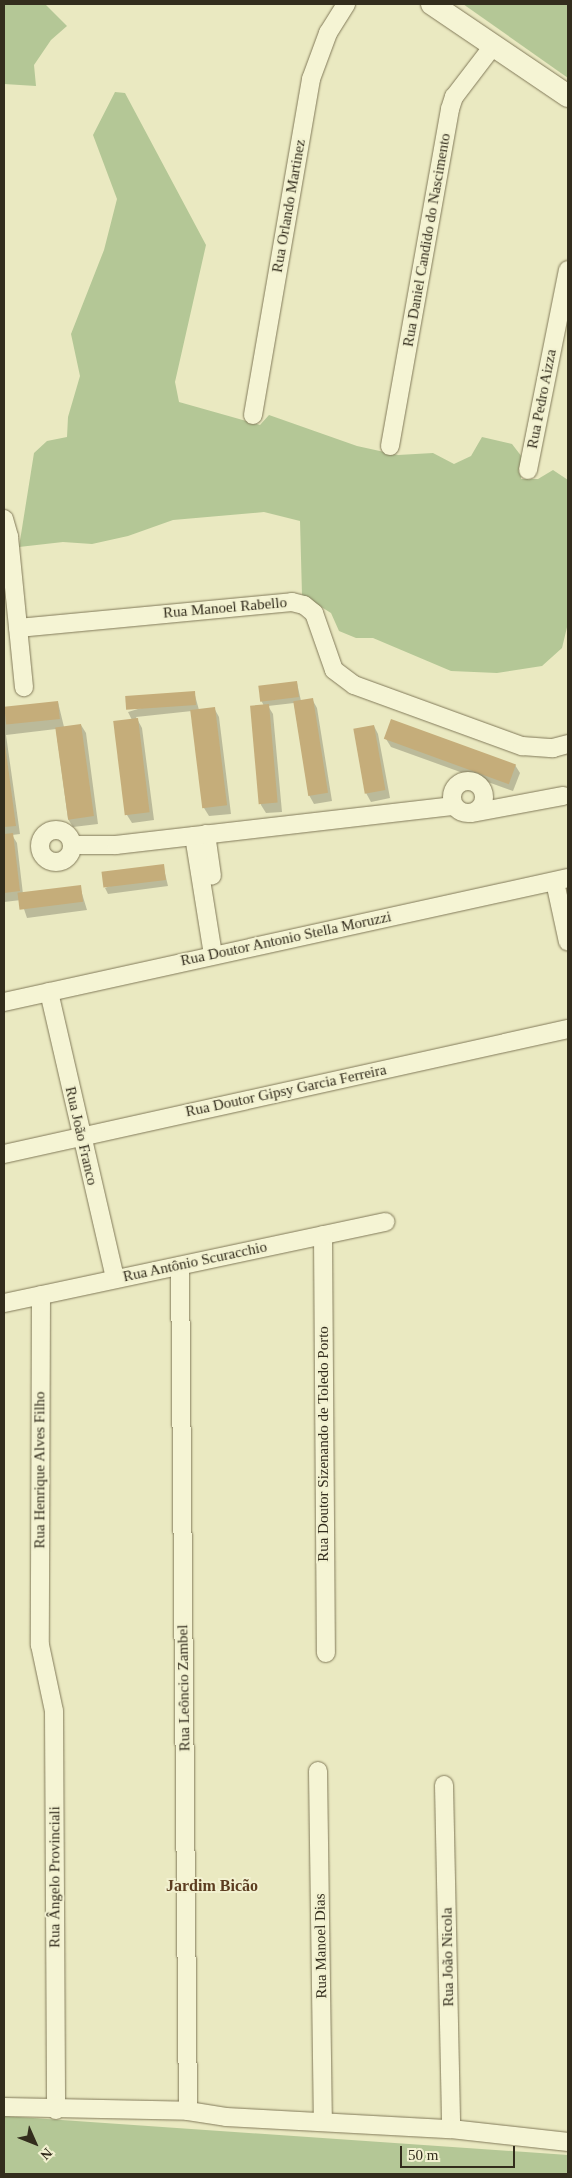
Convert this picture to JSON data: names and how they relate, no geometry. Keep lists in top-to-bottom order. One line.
{"streets":{"street":["Rua Orlando Martinez","Rua Daniel Candido do Nascimento","Rua Pedro Aizza","Rua Manoel Rabello","Rua Doutor Antonio Stella Moruzzi","Rua Doutor Gipsy Garcia Ferreira","Rua João Franco","Rua Antônio Scuracchio","Rua Doutor Sizenando de Toledo Porto","Rua Henrique Alves Filho","Rua Leôncio Zambel","Rua Ângelo Provinciali","Rua Manoel Dias","Rua João Nicola"]},"crossings":[["Rua Doutor Antonio Stella Moruzzi","Rua João Franco"],["Rua Doutor Gipsy Garcia Ferreira","Rua João Franco"],["Rua João Franco","Rua Antônio Scuracchio"],["Rua Antônio Scuracchio","Rua Doutor Sizenando de Toledo Porto"],["Rua Antônio Scuracchio","Rua Henrique Alves Filho"],["Rua Antônio Scuracchio","Rua Leôncio Zambel"],["Rua Henrique Alves Filho","Rua Ângelo Provinciali"]],"districts":["Jardim Bicão"],"scale_bar":"50 m","north":"bottom right"}
